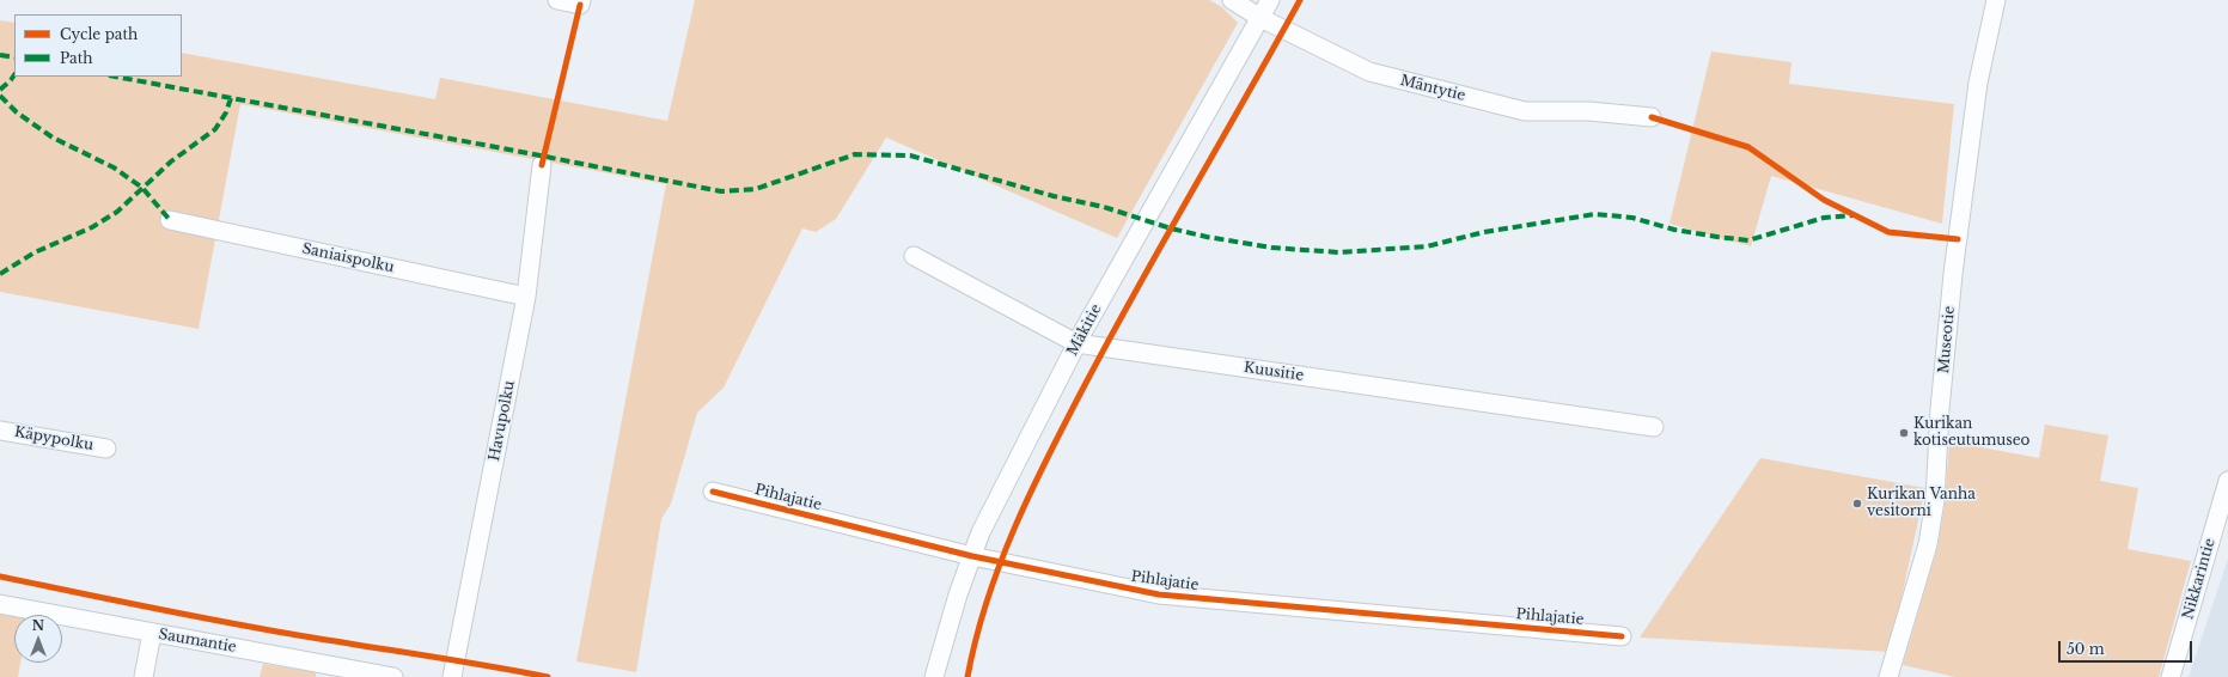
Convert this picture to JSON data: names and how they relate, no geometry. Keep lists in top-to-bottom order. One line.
{"streets":{"street":["Mäntytie","Saniaispolku","Mäkitie","Museotie","Kuusitie","Havupolku","Käpypolku","Pihlajatie","Nikkarintie","Saumantie"]},"crossings":[["Mäntytie","Mäkitie"],["Saniaispolku","Havupolku"],["Mäkitie","Kuusitie"],["Mäkitie","Pihlajatie"]],"places":["Kurikan kotiseutumuseo","Kurikan Vanha vesitorni"],"legend":["Cycle path","Path"],"scale_bar":"50 m","north":"top"}
